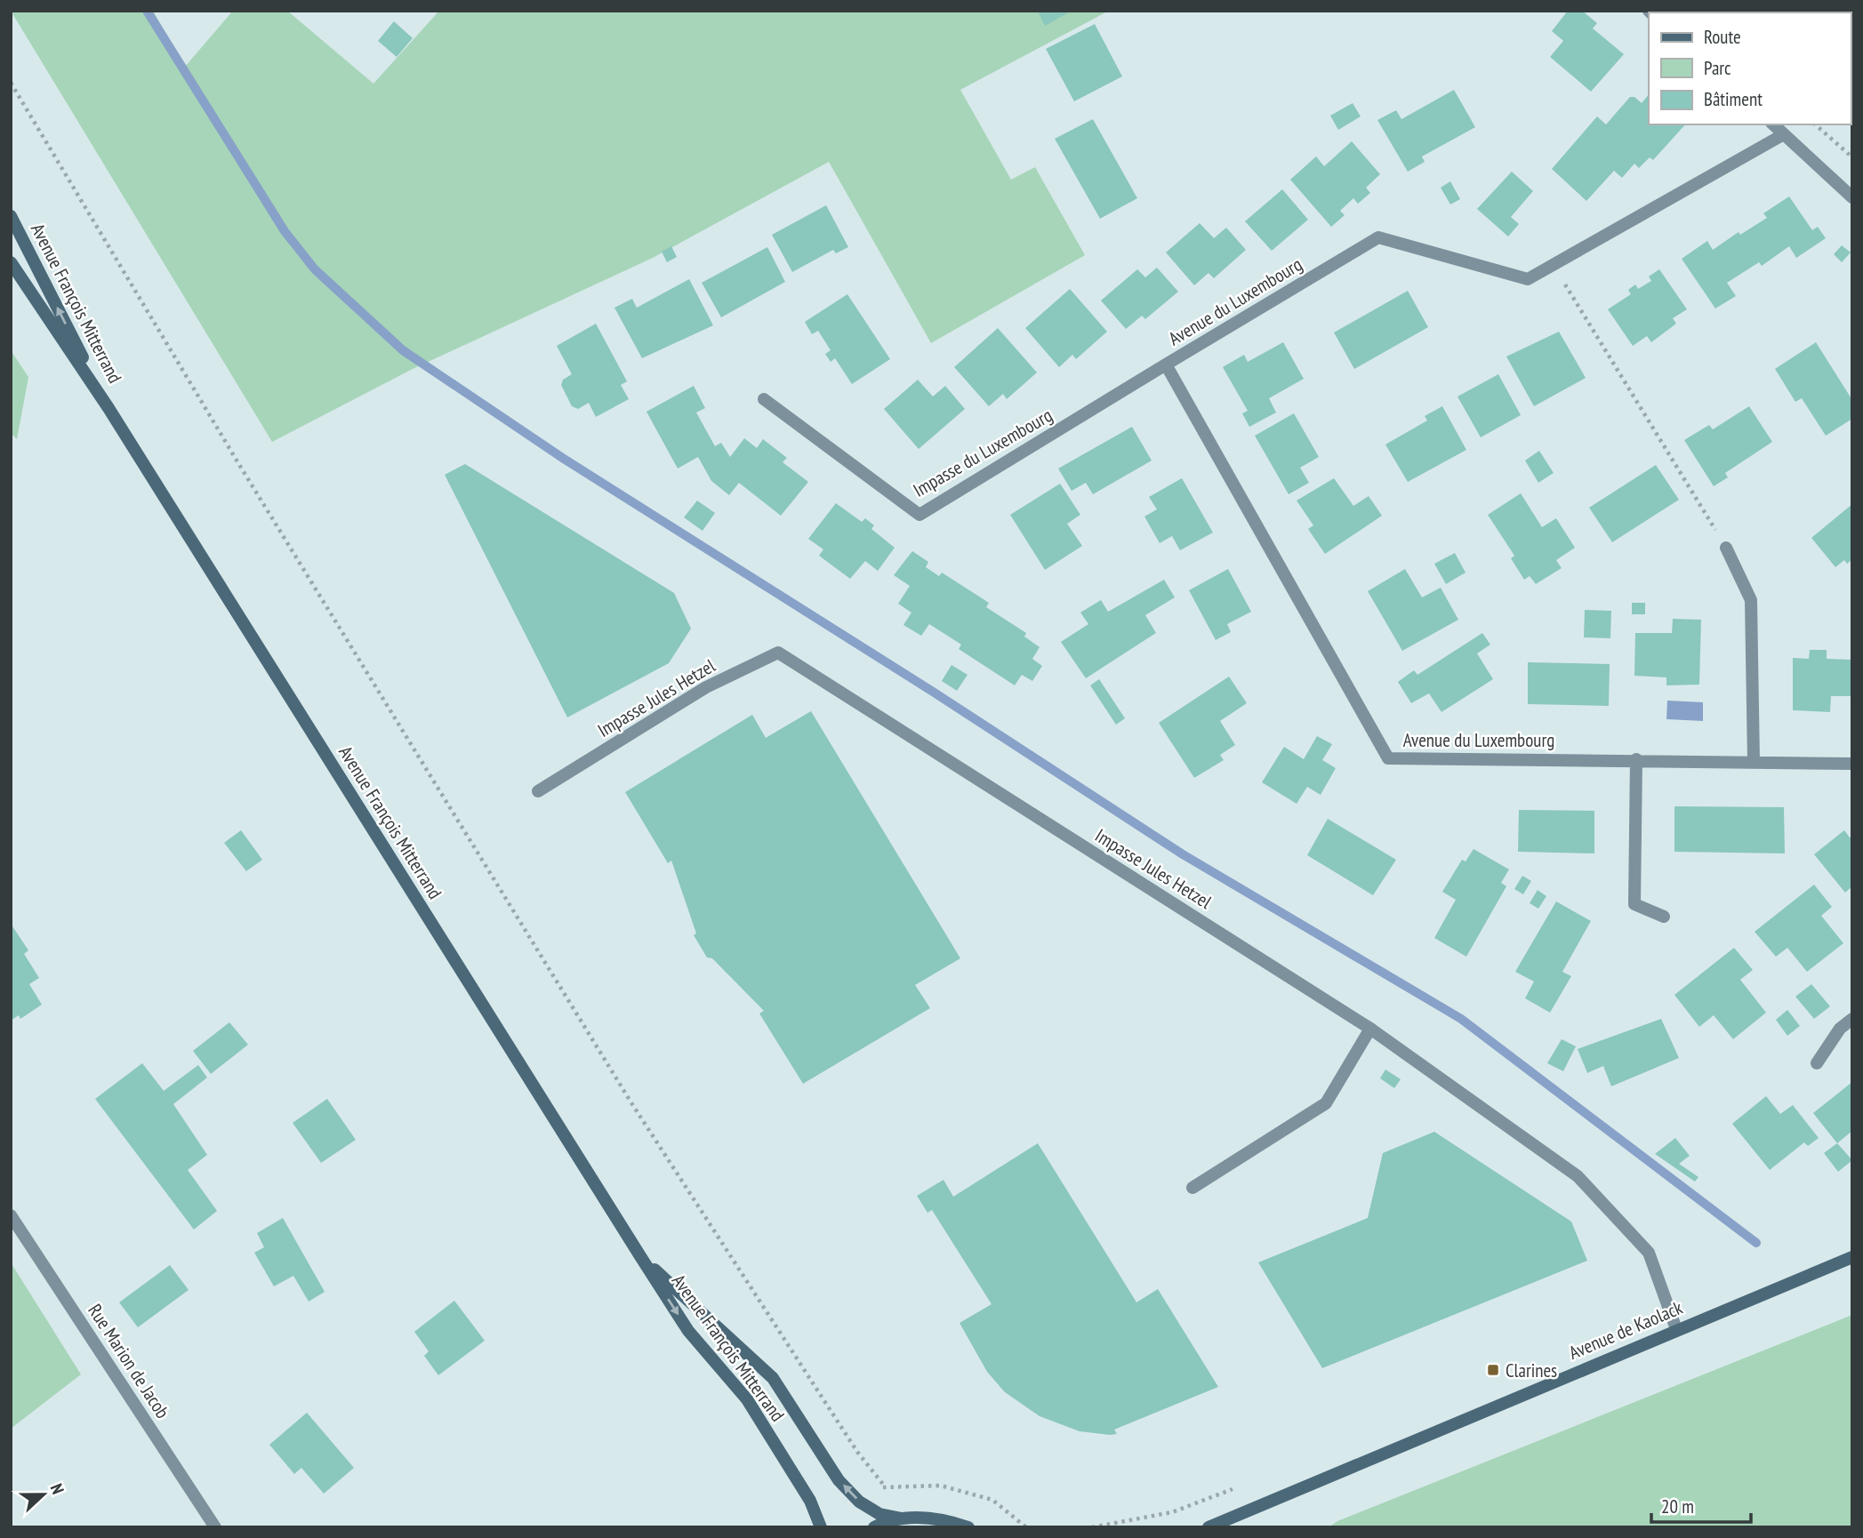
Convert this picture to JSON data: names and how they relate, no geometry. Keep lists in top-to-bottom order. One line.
{"streets":{"main road":["Avenue François Mitterrand","Avenue de Kaolack"],"street":["Avenue du Luxembourg","Impasse du Luxembourg","Impasse Jules Hetzel","Rue Marion de Jacob"]},"crossings":[["Avenue du Luxembourg","Impasse du Luxembourg"],["Impasse Jules Hetzel","Avenue de Kaolack"]],"places":{"transit":["Clarines"]},"legend":["Route","Parc","Bâtiment"],"scale_bar":"20 m","north":"right"}
